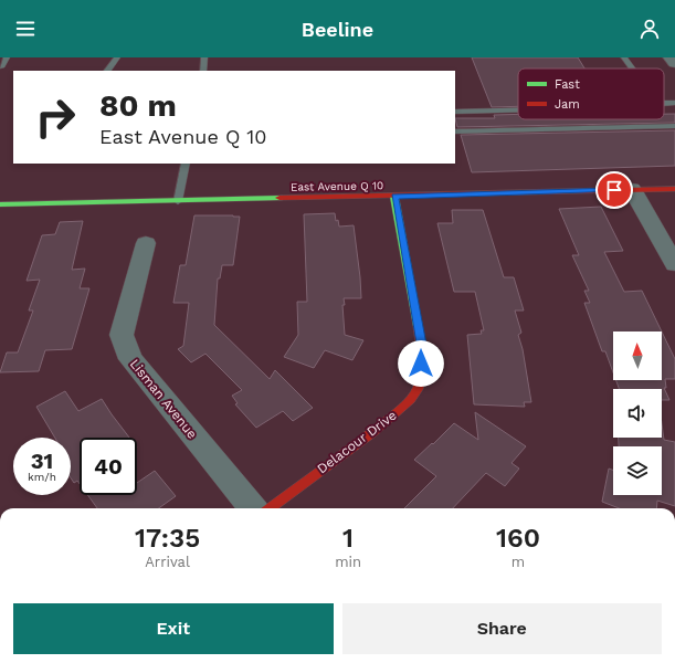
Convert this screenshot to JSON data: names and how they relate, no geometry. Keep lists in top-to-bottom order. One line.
{"streets":{"street":["East Avenue Q 10","Lisman Avenue","Delacour Drive"]},"crossings":[["East Avenue Q 10","Delacour Drive"]],"legend":["Fast","Jam"],"north":"top","page":{"header":"Beeline","turn":["80 m","East Avenue Q 10"],"speed":"31 km/h","limit":"40","eta":["17:35","Arrival","1","min","160","m"],"buttons":["Exit","Share"]}}
